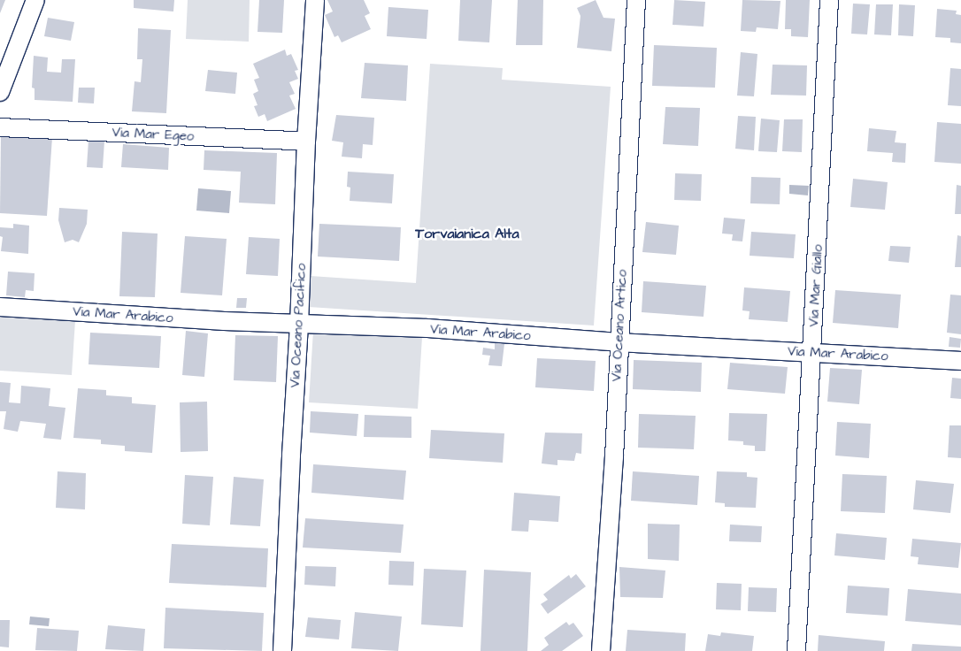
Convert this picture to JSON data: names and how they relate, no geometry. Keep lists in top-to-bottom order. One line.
{"streets":{"street":["Via Mar Egeo","Via Mar Giallo","Via Mar Arabico","Via Oceano Pacifico","Via Oceano Artico"]},"crossings":[["Via Mar Egeo","Via Oceano Pacifico"],["Via Mar Giallo","Via Mar Arabico"],["Via Mar Arabico","Via Oceano Pacifico"],["Via Mar Arabico","Via Oceano Artico"]],"districts":["Torvaianica Alta"]}
